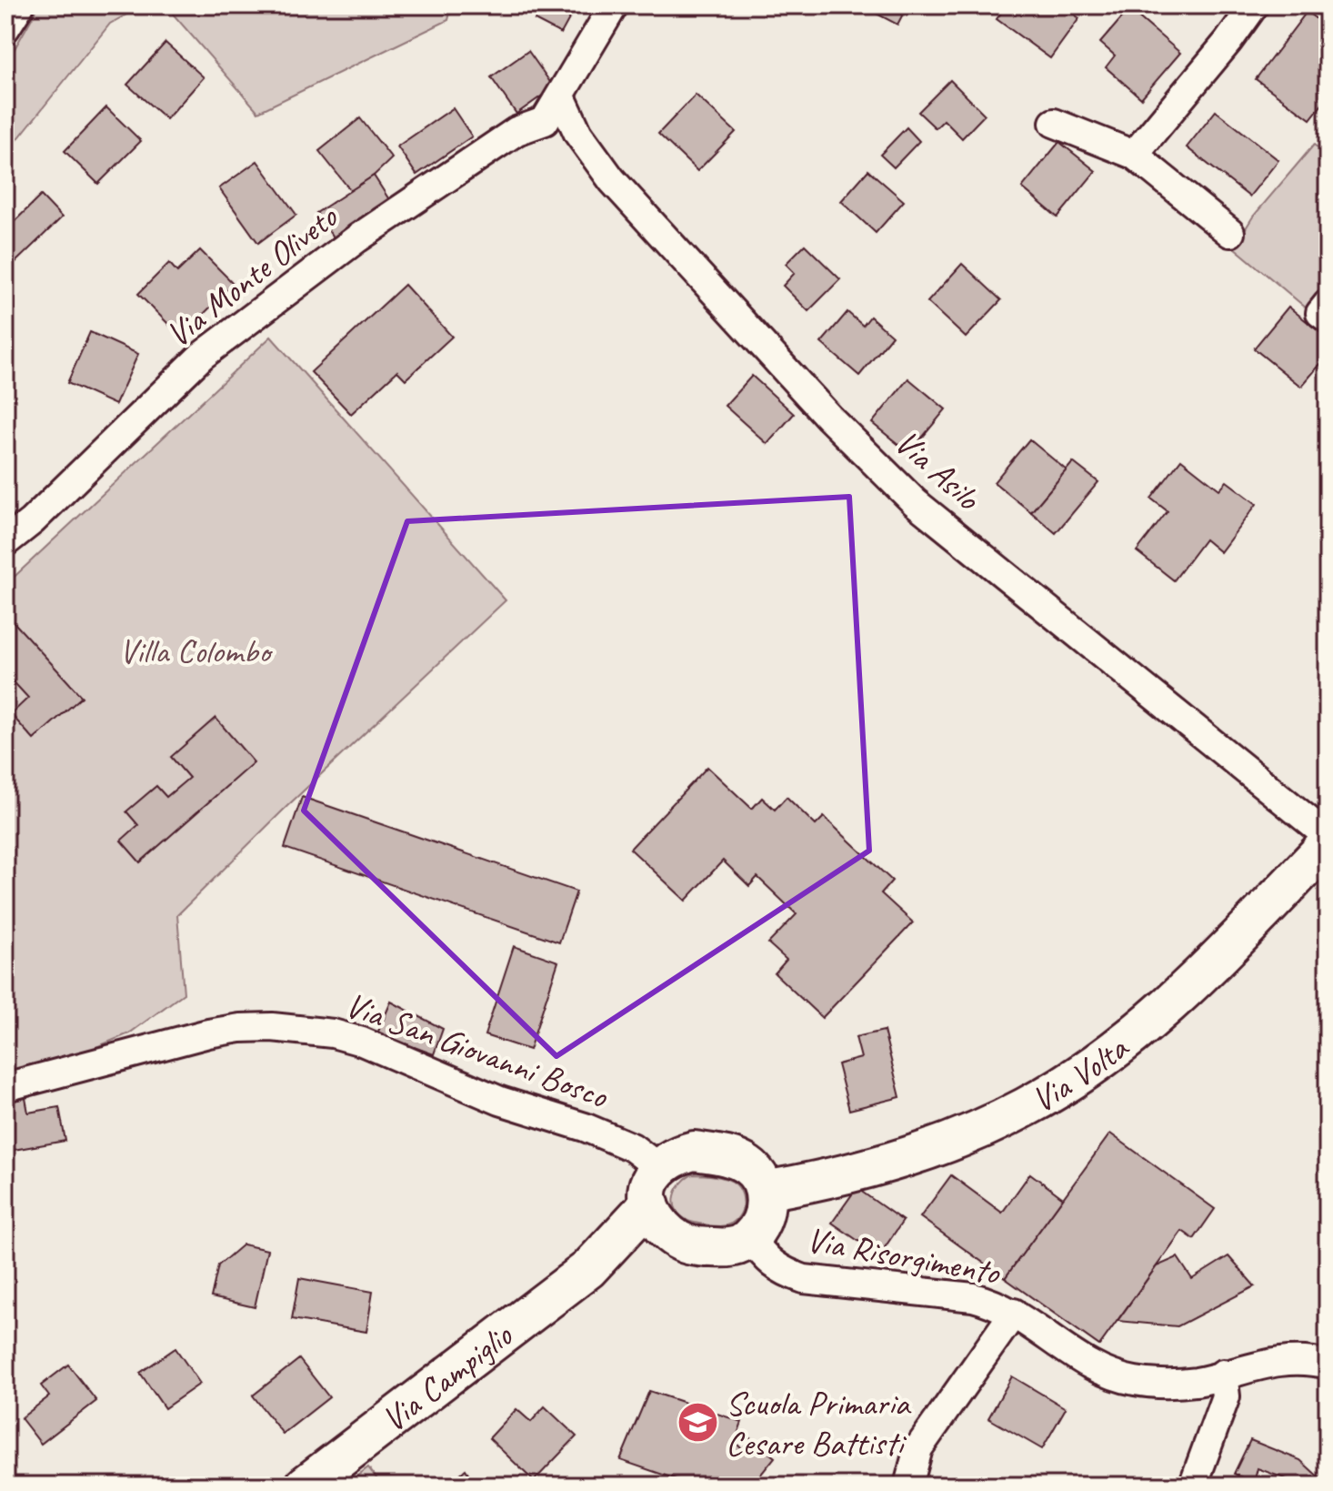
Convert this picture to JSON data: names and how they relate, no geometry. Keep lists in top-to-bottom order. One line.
{"streets":{"street":["Via Monte Oliveto","Via Asilo","Via San Giovanni Bosco","Via Volta","Via Risorgimento","Via Campiglio"]},"crossings":[["Via Monte Oliveto","Via Asilo"],["Via San Giovanni Bosco","Via Volta"],["Via San Giovanni Bosco","Via Risorgimento"],["Via San Giovanni Bosco","Via Campiglio"],["Via Volta","Via Risorgimento"],["Via Volta","Via Campiglio"],["Via Risorgimento","Via Campiglio"]],"parks":["Villa Colombo"],"places":{"school or university":["Scuola Primaria Cesare Battisti"]}}
